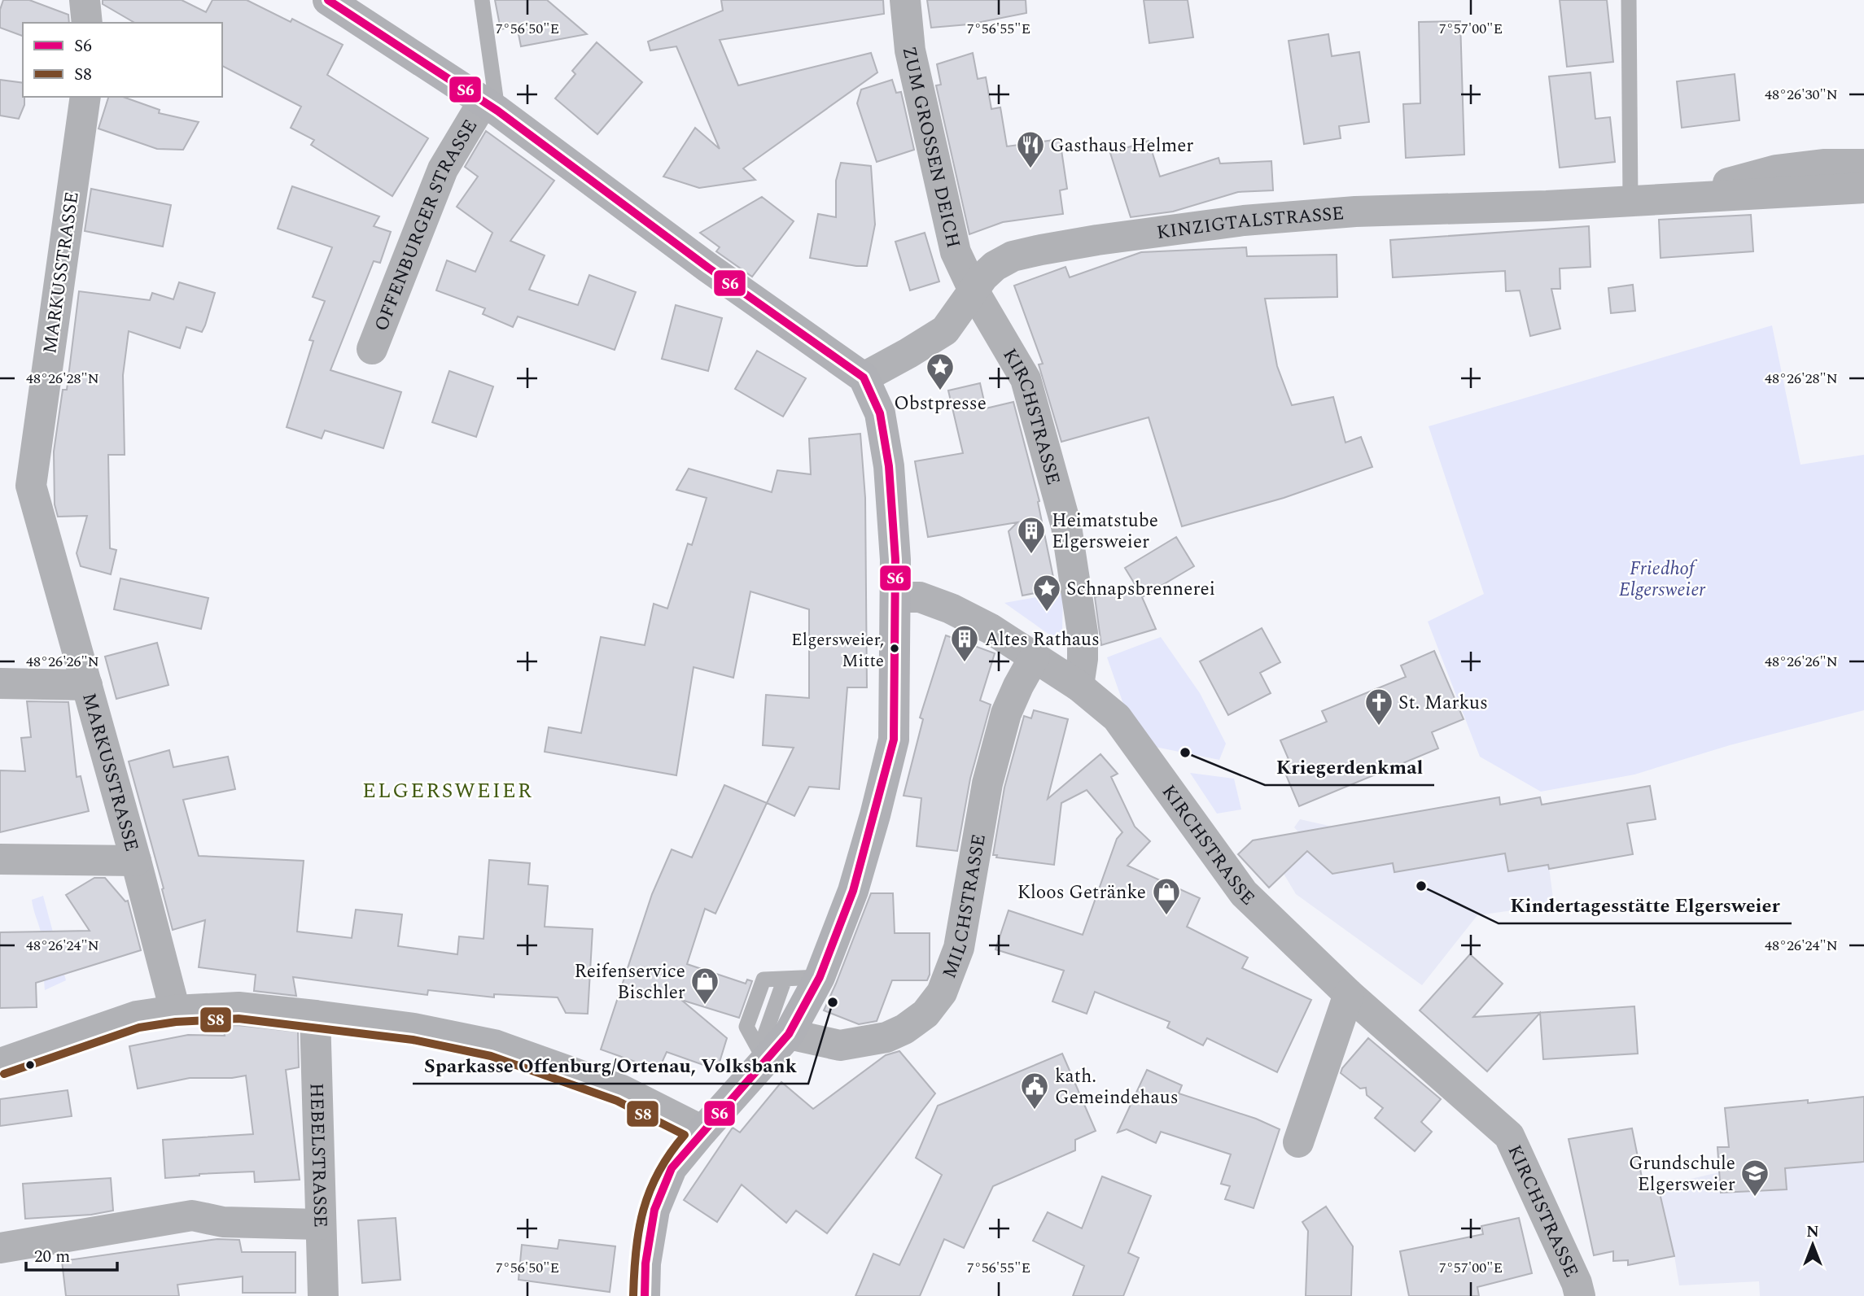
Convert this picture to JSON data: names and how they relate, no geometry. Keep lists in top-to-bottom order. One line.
{"streets":{"street":["ZUM GROSSEN DEICH","KINZIGTALSTRASSE","OFFENBURGER STRASSE","MARKUSSTRASSE","KIRCHSTRASSE","MILCHSTRASSE","HEBELSTRASSE"]},"crossings":[["ZUM GROSSEN DEICH","KINZIGTALSTRASSE"],["ZUM GROSSEN DEICH","KIRCHSTRASSE"],["KINZIGTALSTRASSE","OFFENBURGER STRASSE"],["KINZIGTALSTRASSE","KIRCHSTRASSE"],["KIRCHSTRASSE","MILCHSTRASSE"]],"districts":["ELGERSWEIER"],"parks":["Friedhof Elgersweier"],"places":{"restaurant":["Gasthaus Helmer"],"place":["Obstpresse","Schnapsbrennerei"],"building":["Heimatstube Elgersweier","Altes Rathaus"],"other":["Elgersweier, Mitte","Kriegerdenkmal","Kindertagesstätte Elgersweier","Sparkasse Offenburg/Ortenau, Volksbank"],"church":["St. Markus"],"shop":["Kloos Getränke","Reifenservice Bischler"],"public building":["kath. Gemeindehaus"],"school or university":["Grundschule Elgersweier"]},"lines":["transit line S6","transit line S8"],"legend":["S6","S8"],"scale_bar":"20 m","north":"top","coordinates":["7°56'50\"E","7°56'55\"E","7°57'00\"E","48°26'30\"N","48°26'28\"N","48°26'26\"N","48°26'24\"N"]}
